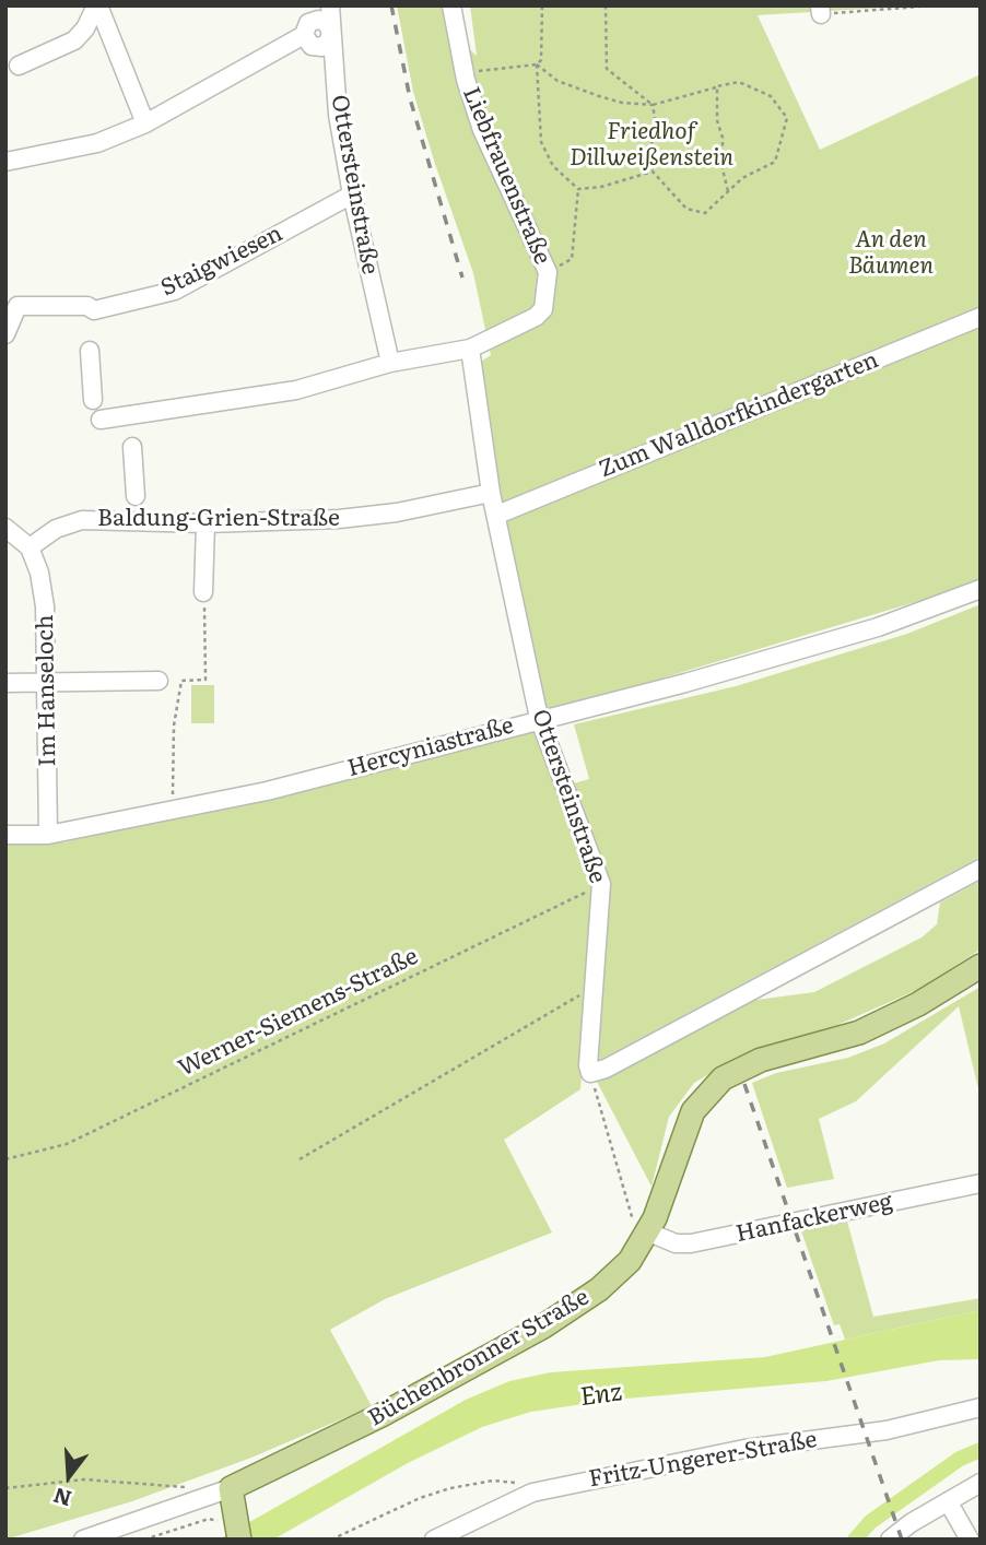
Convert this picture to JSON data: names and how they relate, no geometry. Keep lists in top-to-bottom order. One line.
{"streets":{"main road":["Büchenbronner Straße"],"street":["Liebfrauenstraße","Ottersteinstraße","Staigwiesen","Zum Walldorfkindergarten","Baldung-Grien-Straße","Im Hanseloch","Hercyniastraße","Hanfackerweg","Fritz-Ungerer-Straße"],"path":["Werner-Siemens-Straße"]},"crossings":[["Liebfrauenstraße","Ottersteinstraße"],["Ottersteinstraße","Staigwiesen"],["Ottersteinstraße","Zum Walldorfkindergarten"],["Ottersteinstraße","Baldung-Grien-Straße"],["Ottersteinstraße","Hercyniastraße"],["Ottersteinstraße","Werner-Siemens-Straße"],["Baldung-Grien-Straße","Im Hanseloch"],["Im Hanseloch","Hercyniastraße"],["Hanfackerweg","Büchenbronner Straße"]],"water":["Enz"],"parks":["Friedhof Dillweißenstein","An den Bäumen"],"north":"bottom"}
